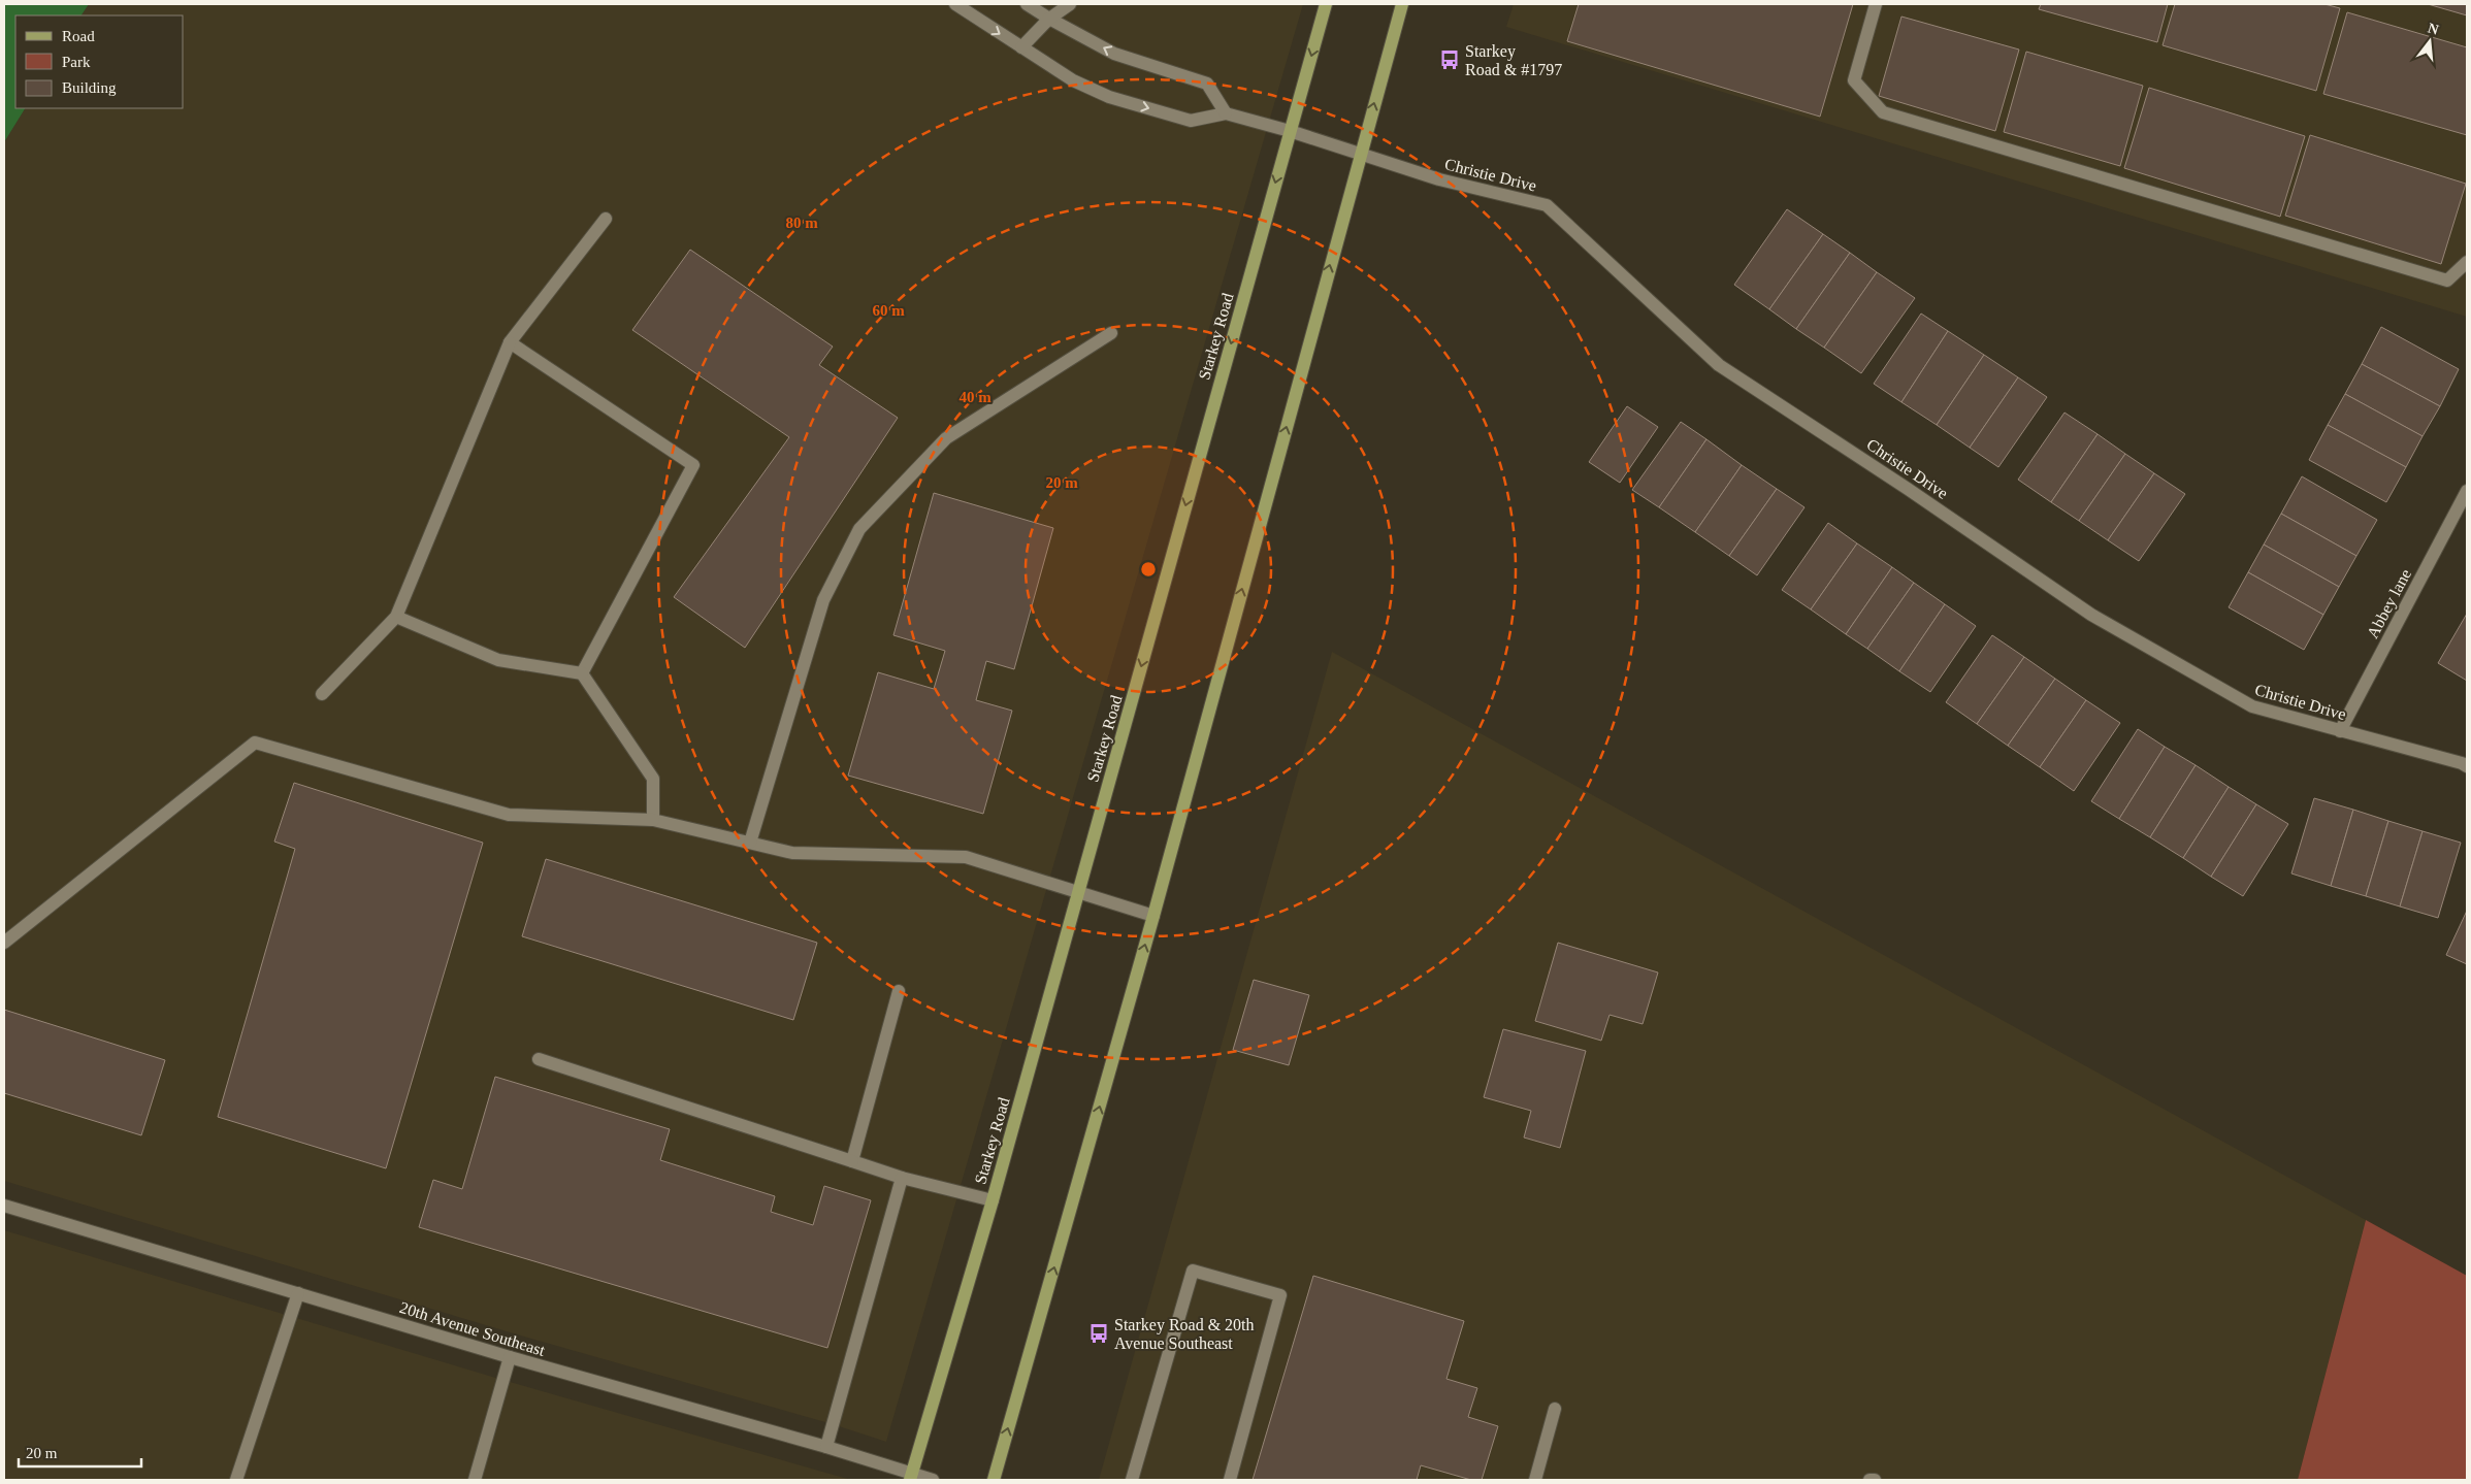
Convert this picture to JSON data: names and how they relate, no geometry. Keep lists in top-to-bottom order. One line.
{"streets":{"main road":["Starkey Road"],"street":["Christie Drive","Abbey lane","20th Avenue Southeast"]},"crossings":[["Christie Drive","Starkey Road"],["Christie Drive","Abbey lane"],["Starkey Road","20th Avenue Southeast"]],"places":{"bus stop":["Starkey Road & #1797","Starkey Road & 20th Avenue Southeast"]},"legend":["Road","Park","Building"],"scale_bar":"20 m","north":"top","rings":["80 m","60 m","40 m","20 m"]}
